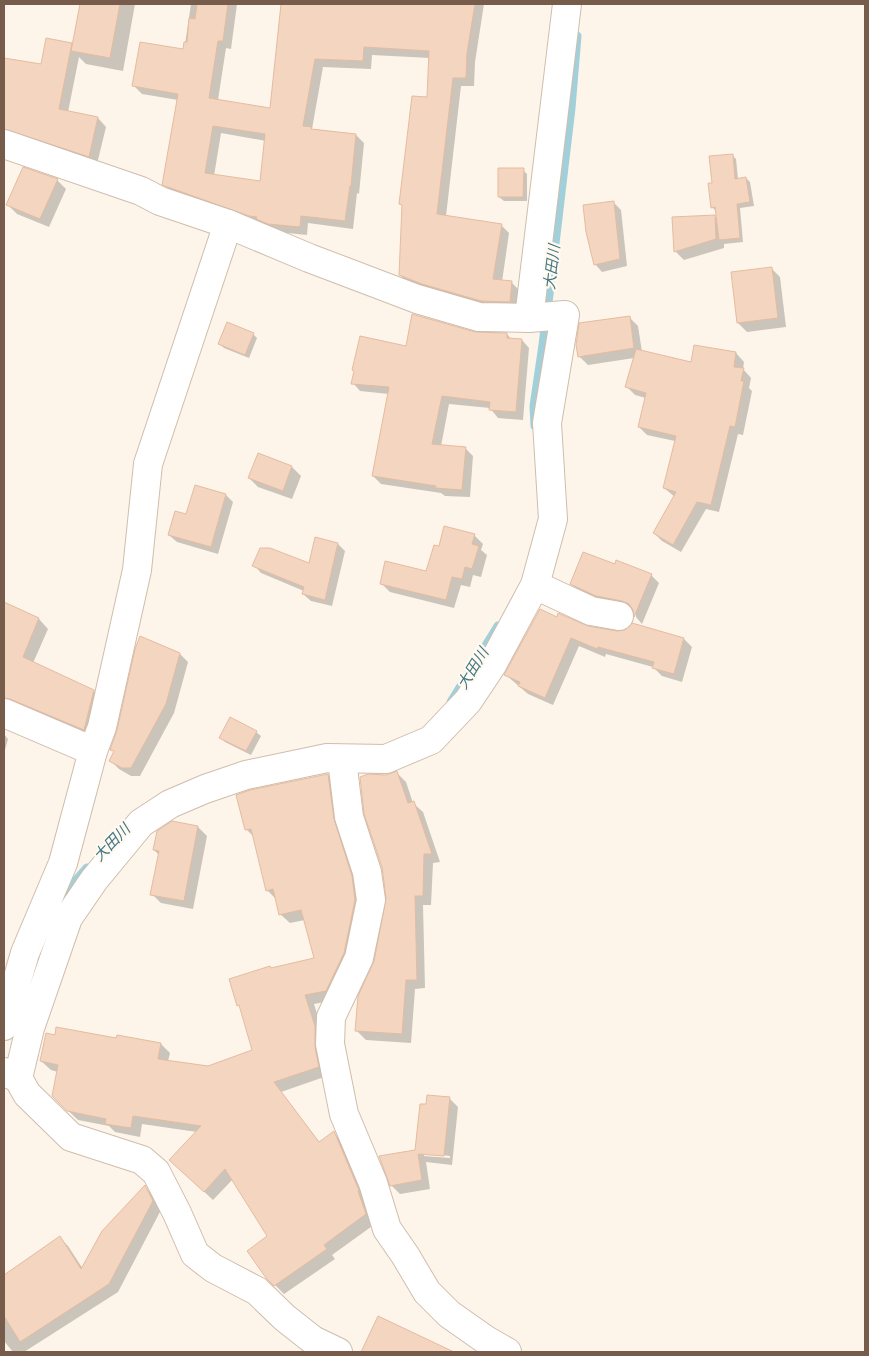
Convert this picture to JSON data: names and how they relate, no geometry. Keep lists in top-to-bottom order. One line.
{"water":["大田川"]}
